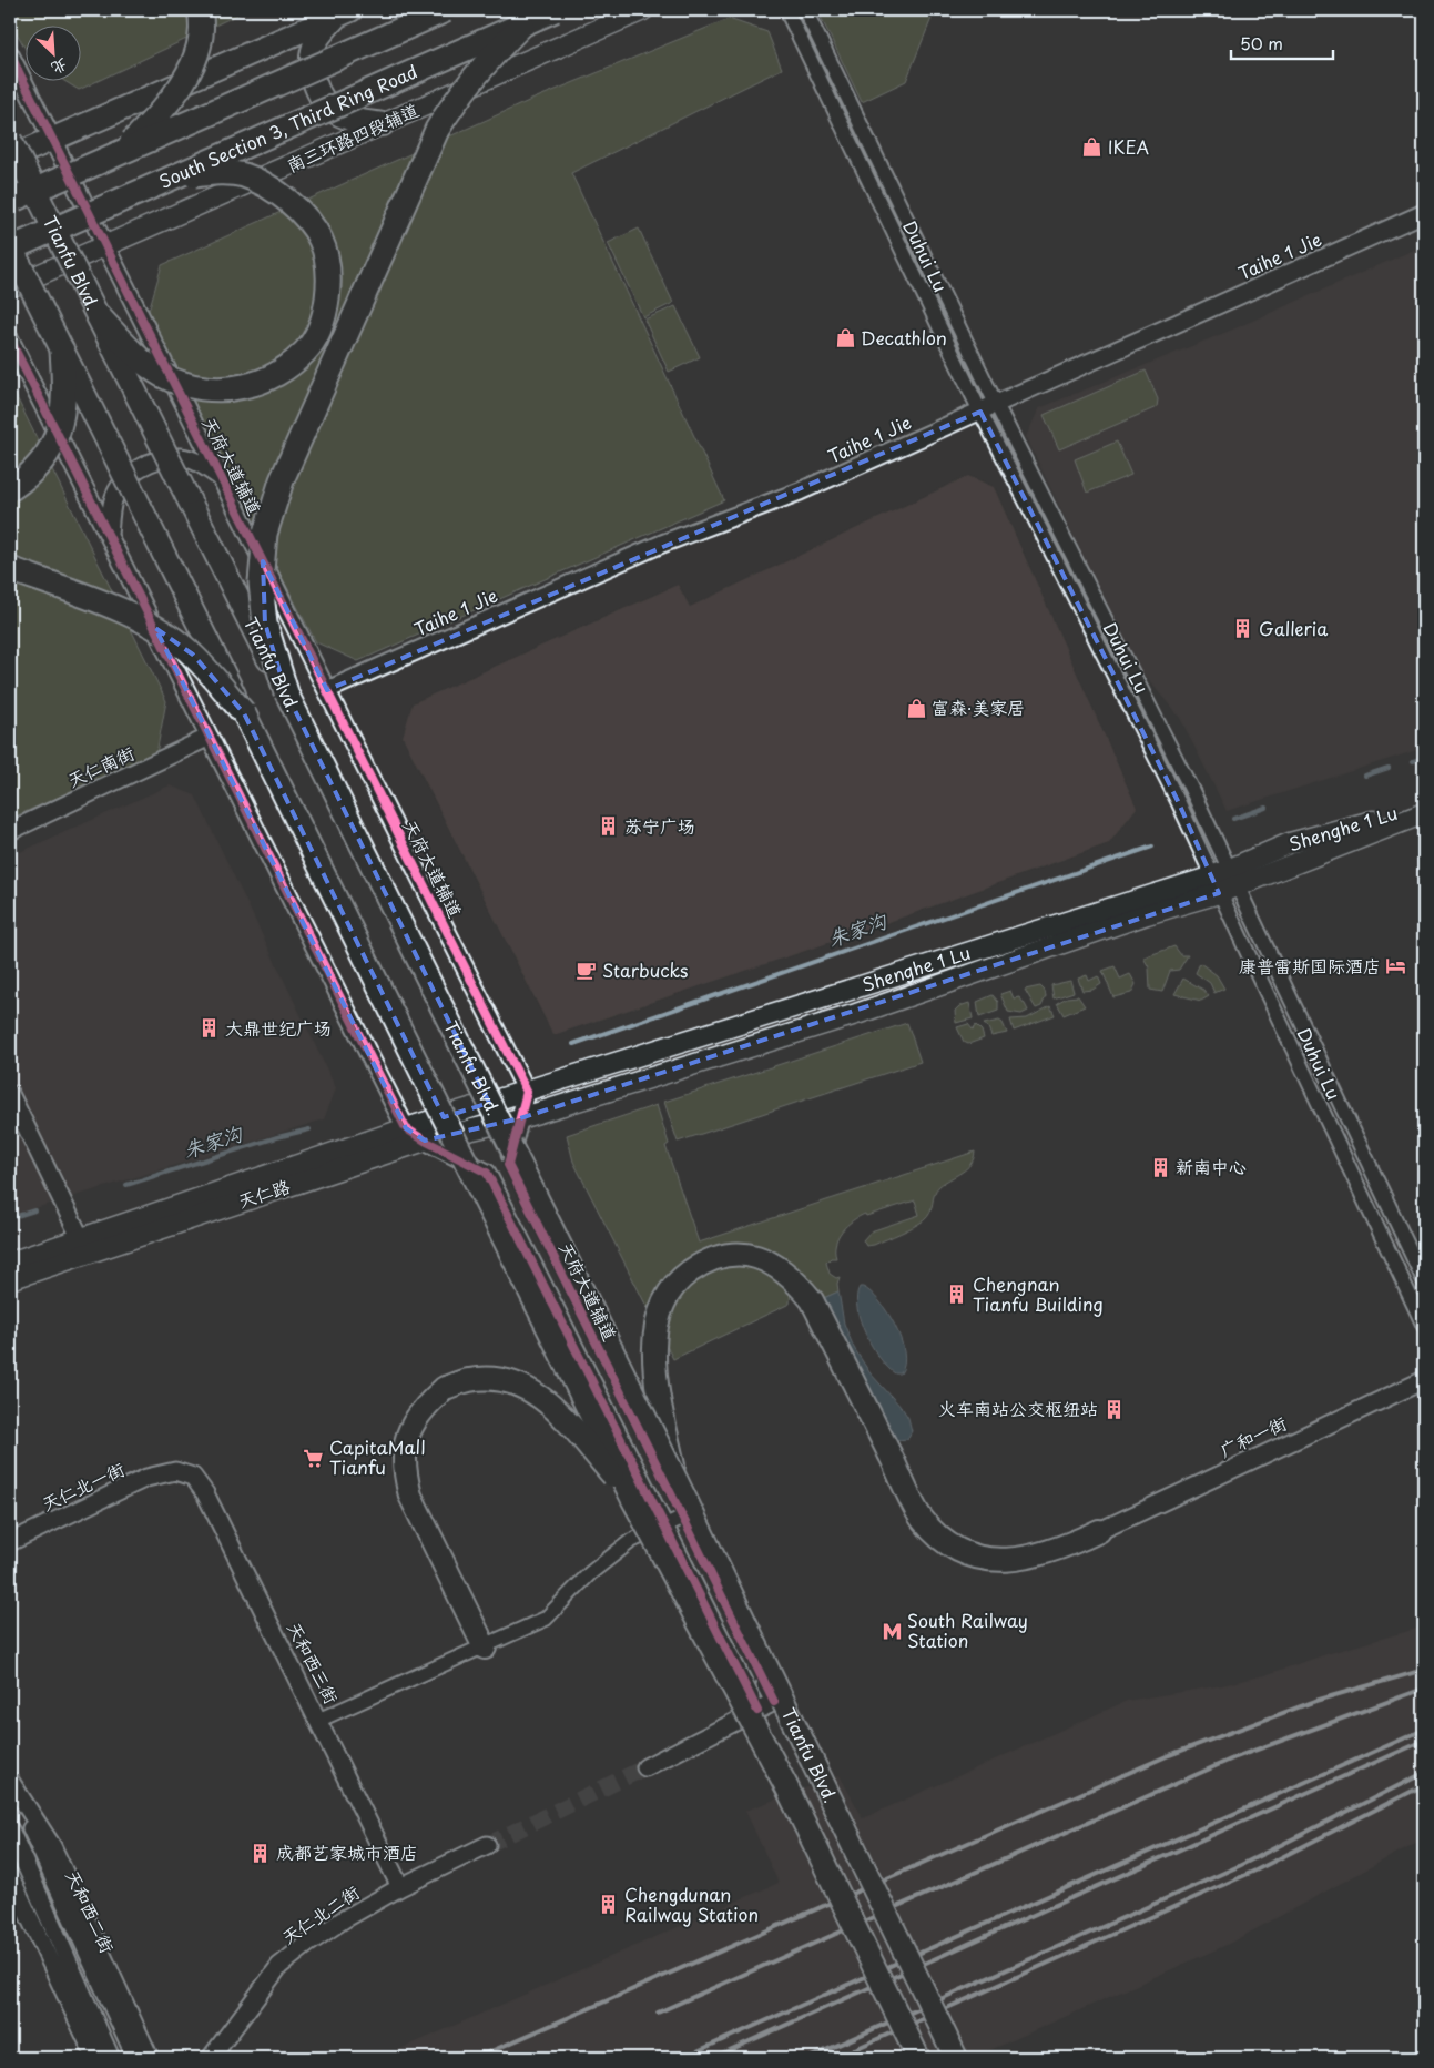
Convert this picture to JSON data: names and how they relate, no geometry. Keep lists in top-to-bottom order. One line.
{"streets":{"highway":["South Section 3, Third Ring Road"],"main road":["南三环路四段辅道","Tianfu Blvd.","Shenghe 1 Lu","天仁路"],"street":["Duhui Lu","Taihe 1 Jie","天府大道辅道","天仁南街","广和一街","天仁北一街","天和西三街","天和西二街","天仁北二街"]},"crossings":[["South Section 3, Third Ring Road","Tianfu Blvd."],["南三环路四段辅道","天府大道辅道"],["Duhui Lu","Taihe 1 Jie"],["Duhui Lu","Shenghe 1 Lu"],["Taihe 1 Jie","天府大道辅道"],["天府大道辅道","Shenghe 1 Lu"],["天府大道辅道","天仁路"],["Shenghe 1 Lu","天仁路"],["天仁北一街","天和西三街"],["天和西三街","天仁北二街"]],"water":["朱家沟"],"places":{"shop":["IKEA","Decathlon","富森·美家居"],"building":["Galleria","苏宁广场","大鼎世纪广场","新南中心","Chengnan Tianfu Building","火车南站公交枢纽站","成都艺家城市酒店","Chengdunan Railway Station"],"hotel":["康普雷斯国际酒店"],"cafe":["Starbucks"],"supermarket":["CapitaMall Tianfu"],"metro station":["South Railway Station"]},"scale_bar":"50 m","north":"bottom right"}
